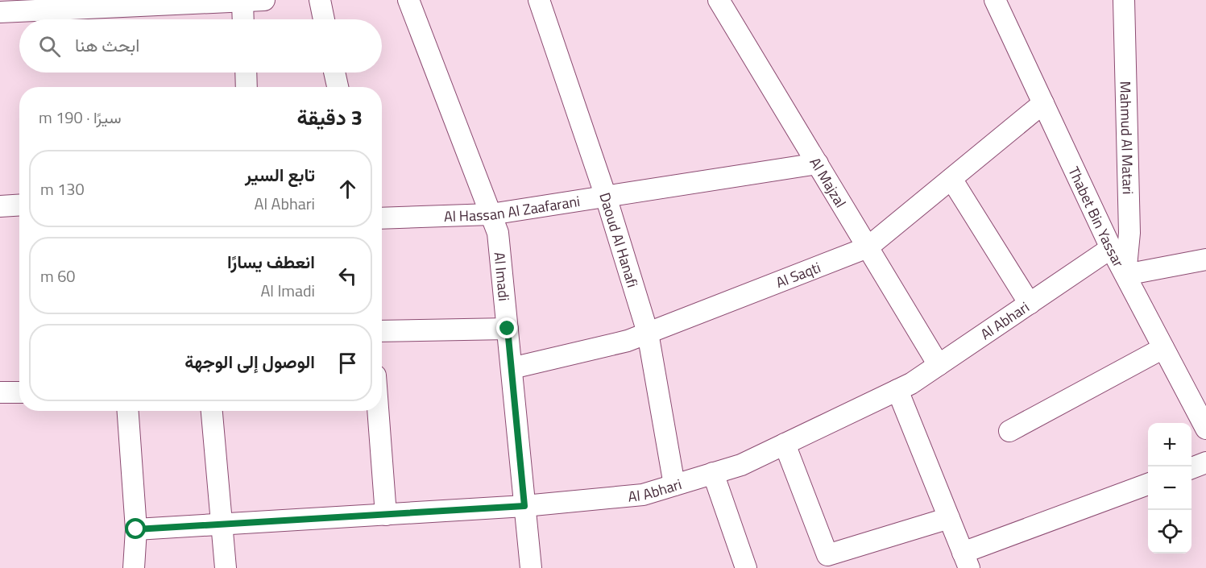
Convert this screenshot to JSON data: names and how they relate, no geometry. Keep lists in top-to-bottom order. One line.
{"streets":{"street":["Mahmud Al Matari","Al Majzal","Al Hassan Al Zaafarani","Thabet Bin Yassar","Daoud Al Hanafi","Al Saqti","Al Imadi","Al Abhari"]},"crossings":[["Mahmud Al Matari","Thabet Bin Yassar"],["Al Majzal","Al Hassan Al Zaafarani"],["Al Majzal","Al Saqti"],["Al Majzal","Al Abhari"],["Al Hassan Al Zaafarani","Daoud Al Hanafi"],["Al Hassan Al Zaafarani","Al Imadi"],["Thabet Bin Yassar","Al Saqti"],["Thabet Bin Yassar","Al Abhari"],["Daoud Al Hanafi","Al Saqti"],["Daoud Al Hanafi","Al Abhari"],["Al Saqti","Al Imadi"],["Al Imadi","Al Abhari"]],"page":{"search":"ابحث هنا","heading":["3 دقيقة","سيرًا · 190 m"],"list":[["تابع السير","Al Abhari","130 m"],["انعطف يسارًا","Al Imadi","60 m"],"الوصول إلى الوجهة"],"map_buttons":["+","−"]}}
